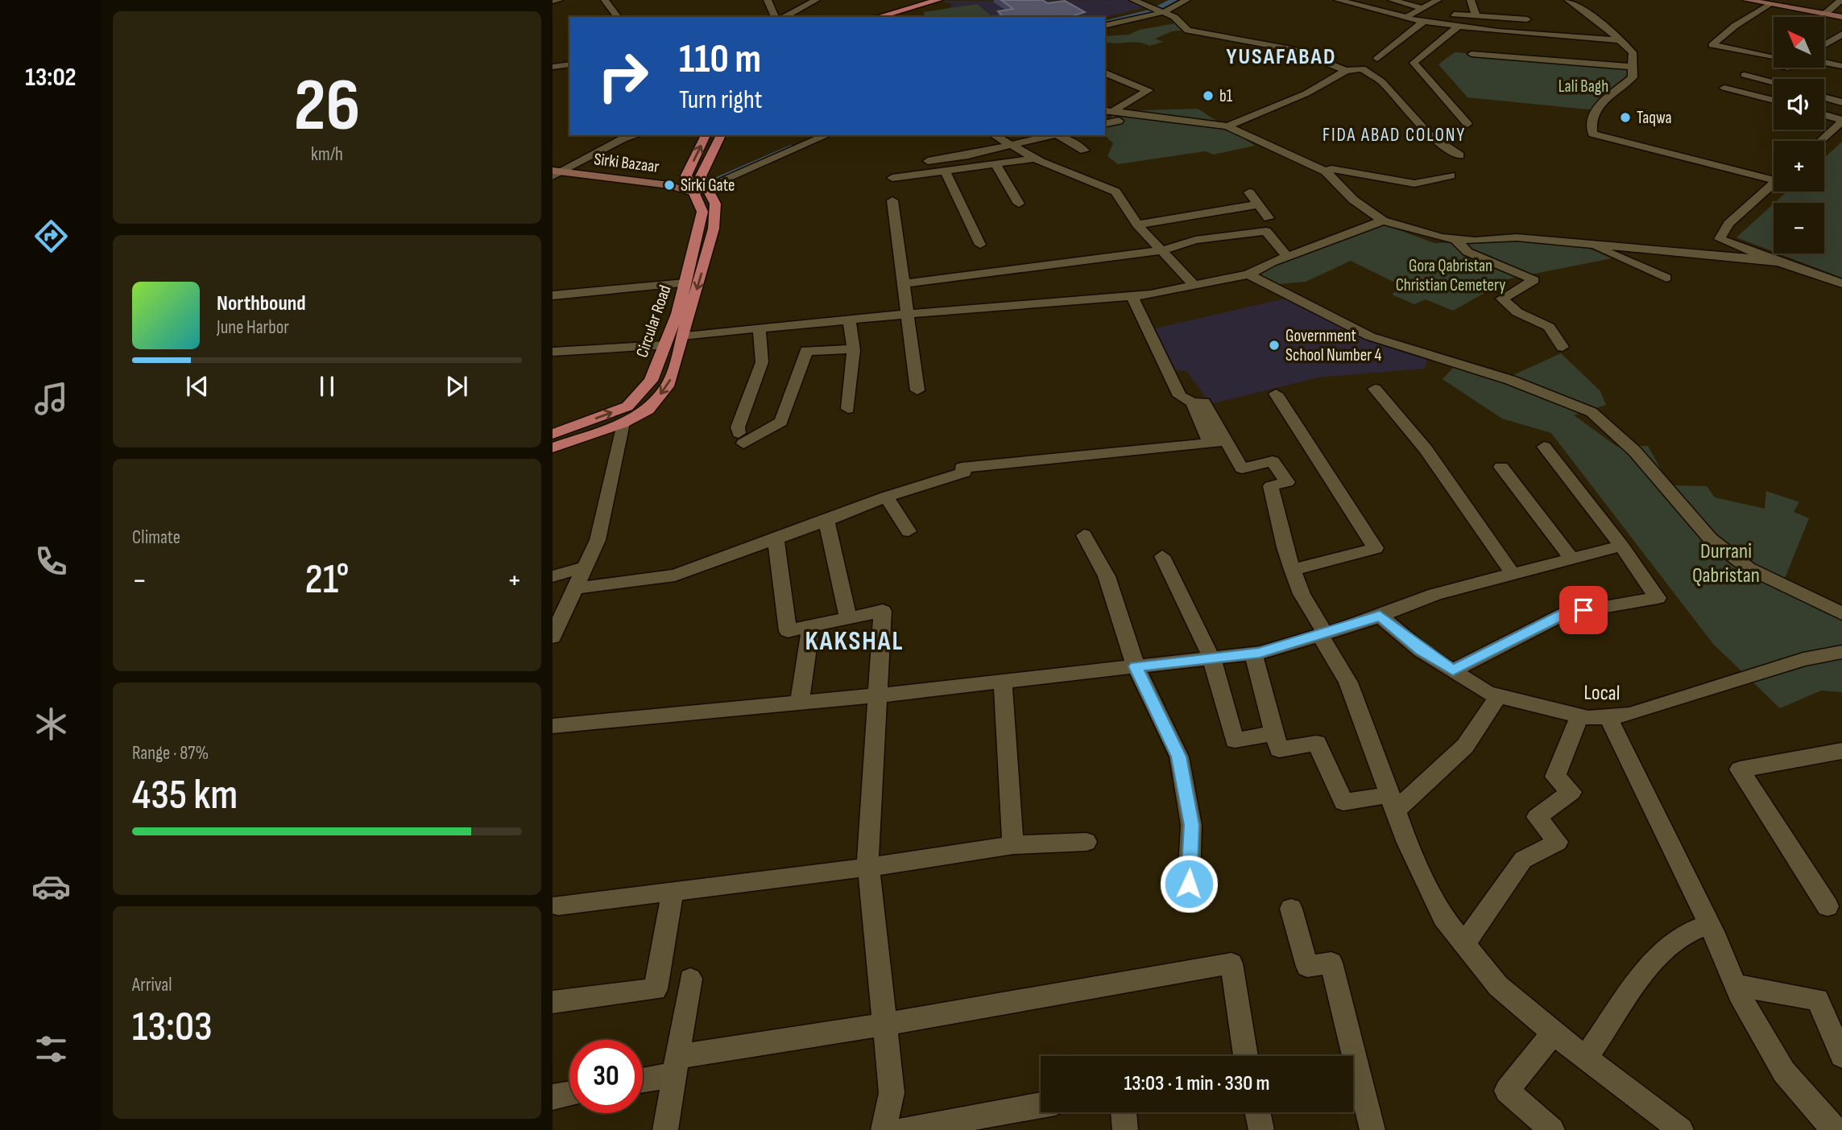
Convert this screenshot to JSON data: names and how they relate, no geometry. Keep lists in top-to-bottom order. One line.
{"streets":{"main road":["Sirki Bazaar","Circular Road"],"street":["Local"]},"crossings":[["Sirki Bazaar","Circular Road"]],"districts":["YUSAFABAD","FIDA ABAD COLONY","KAKSHAL"],"parks":["Lali Bagh","Gora Qabristan Christian Cemetery","Durrani Qabristan"],"places":["b1","Taqwa","Sirki Gate","Government School Number 4"],"north":"top left","page":{"tabs":"13:02","tile":[["26","km/h"],"Climate",["Range · 87%","435 km"],["Arrival","13:03"]],"map_buttons":["+","−"],"turn":["110 m","Turn right"],"song":["Northbound","June Harbor"],"heat":["−","21°","+"],"limit":"30","trip":"13:03 · 1 min · 330 m"}}
